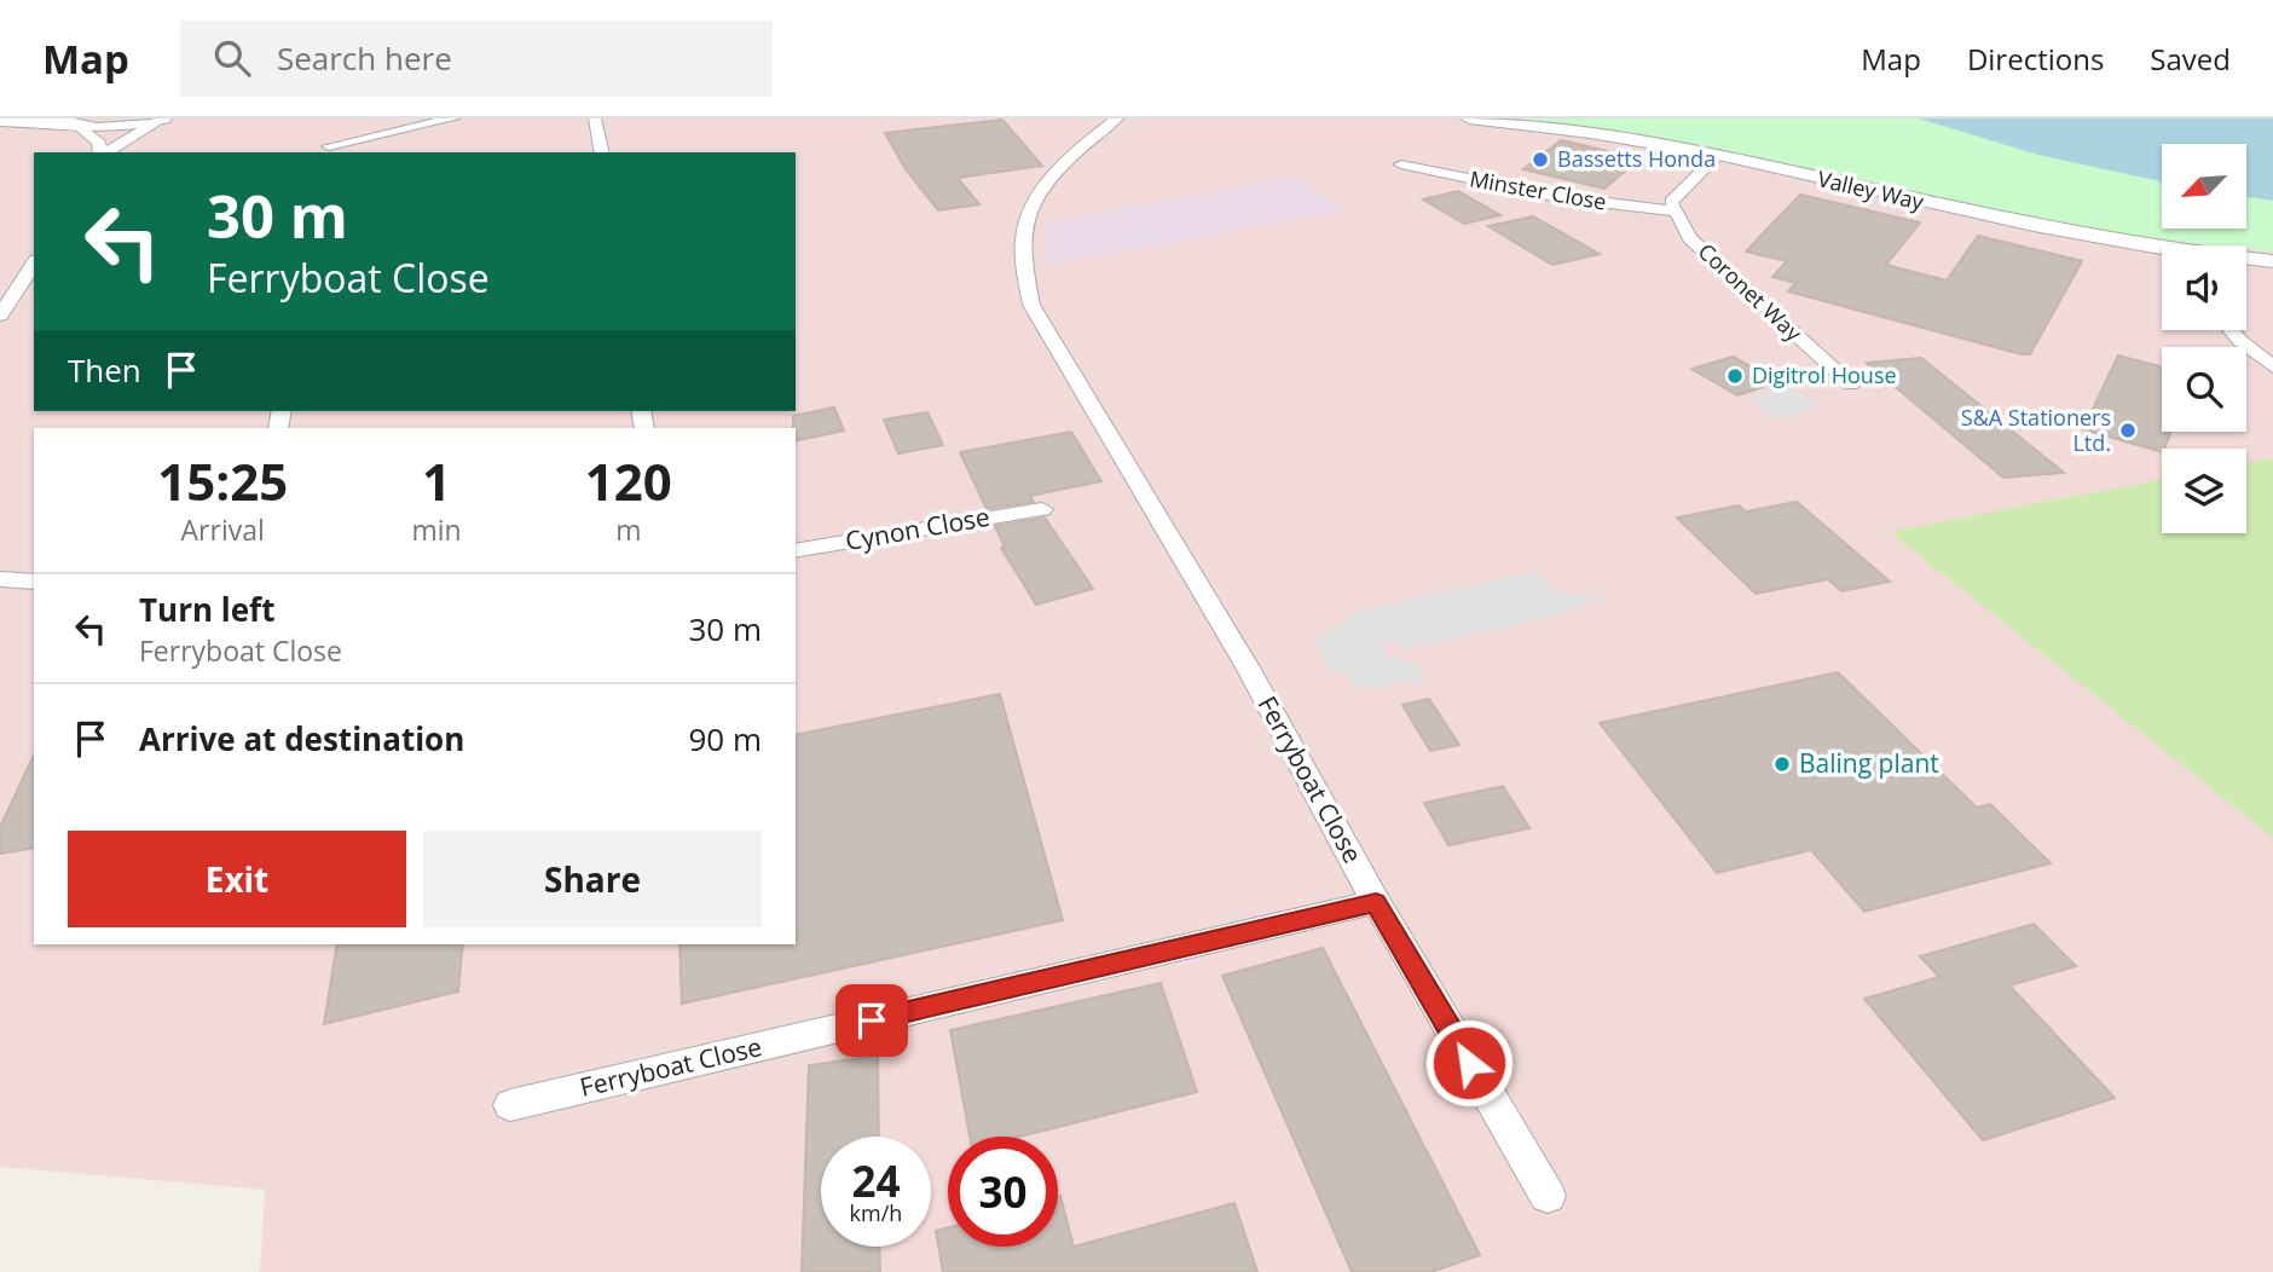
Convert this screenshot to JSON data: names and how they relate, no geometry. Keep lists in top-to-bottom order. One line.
{"streets":{"street":["Minster Close","Valley Way","Coronet Way","Cynon Close","Ferryboat Close"]},"crossings":[["Minster Close","Coronet Way"]],"places":["Bassetts Honda","Digitrol House","S&A Stationers Ltd.","Baling plant"],"north":"bottom left","page":{"header":"Map","search":"Search here","nav":["Map","Directions","Saved"],"turn":["30 m","Ferryboat Close"],"then":"Then","eta":["15:25","Arrival","1","min","120","m"],"list":[{"name":"Turn left","note":"Ferryboat Close","value":"30 m"},{"name":"Arrive at destination","value":"90 m"}],"buttons":["Exit","Share"],"speed":"24 km/h","limit":"30"}}
